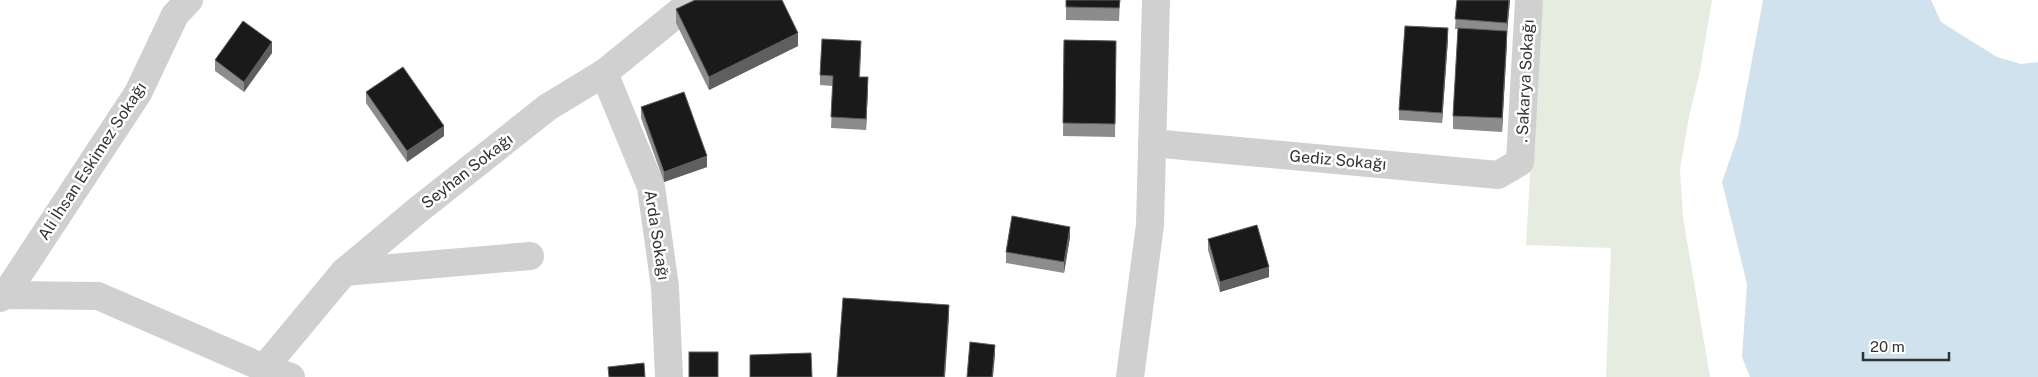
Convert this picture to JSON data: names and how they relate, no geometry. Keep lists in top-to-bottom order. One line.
{"streets":{"street":[". Sakarya Sokağı","Gediz Sokağı","Ali İhsan Eskimez Sokağı","Seyhan Sokağı","Arda Sokağı"]},"crossings":[[". Sakarya Sokağı","Gediz Sokağı"],["Seyhan Sokağı","Arda Sokağı"]],"scale_bar":"20 m"}
